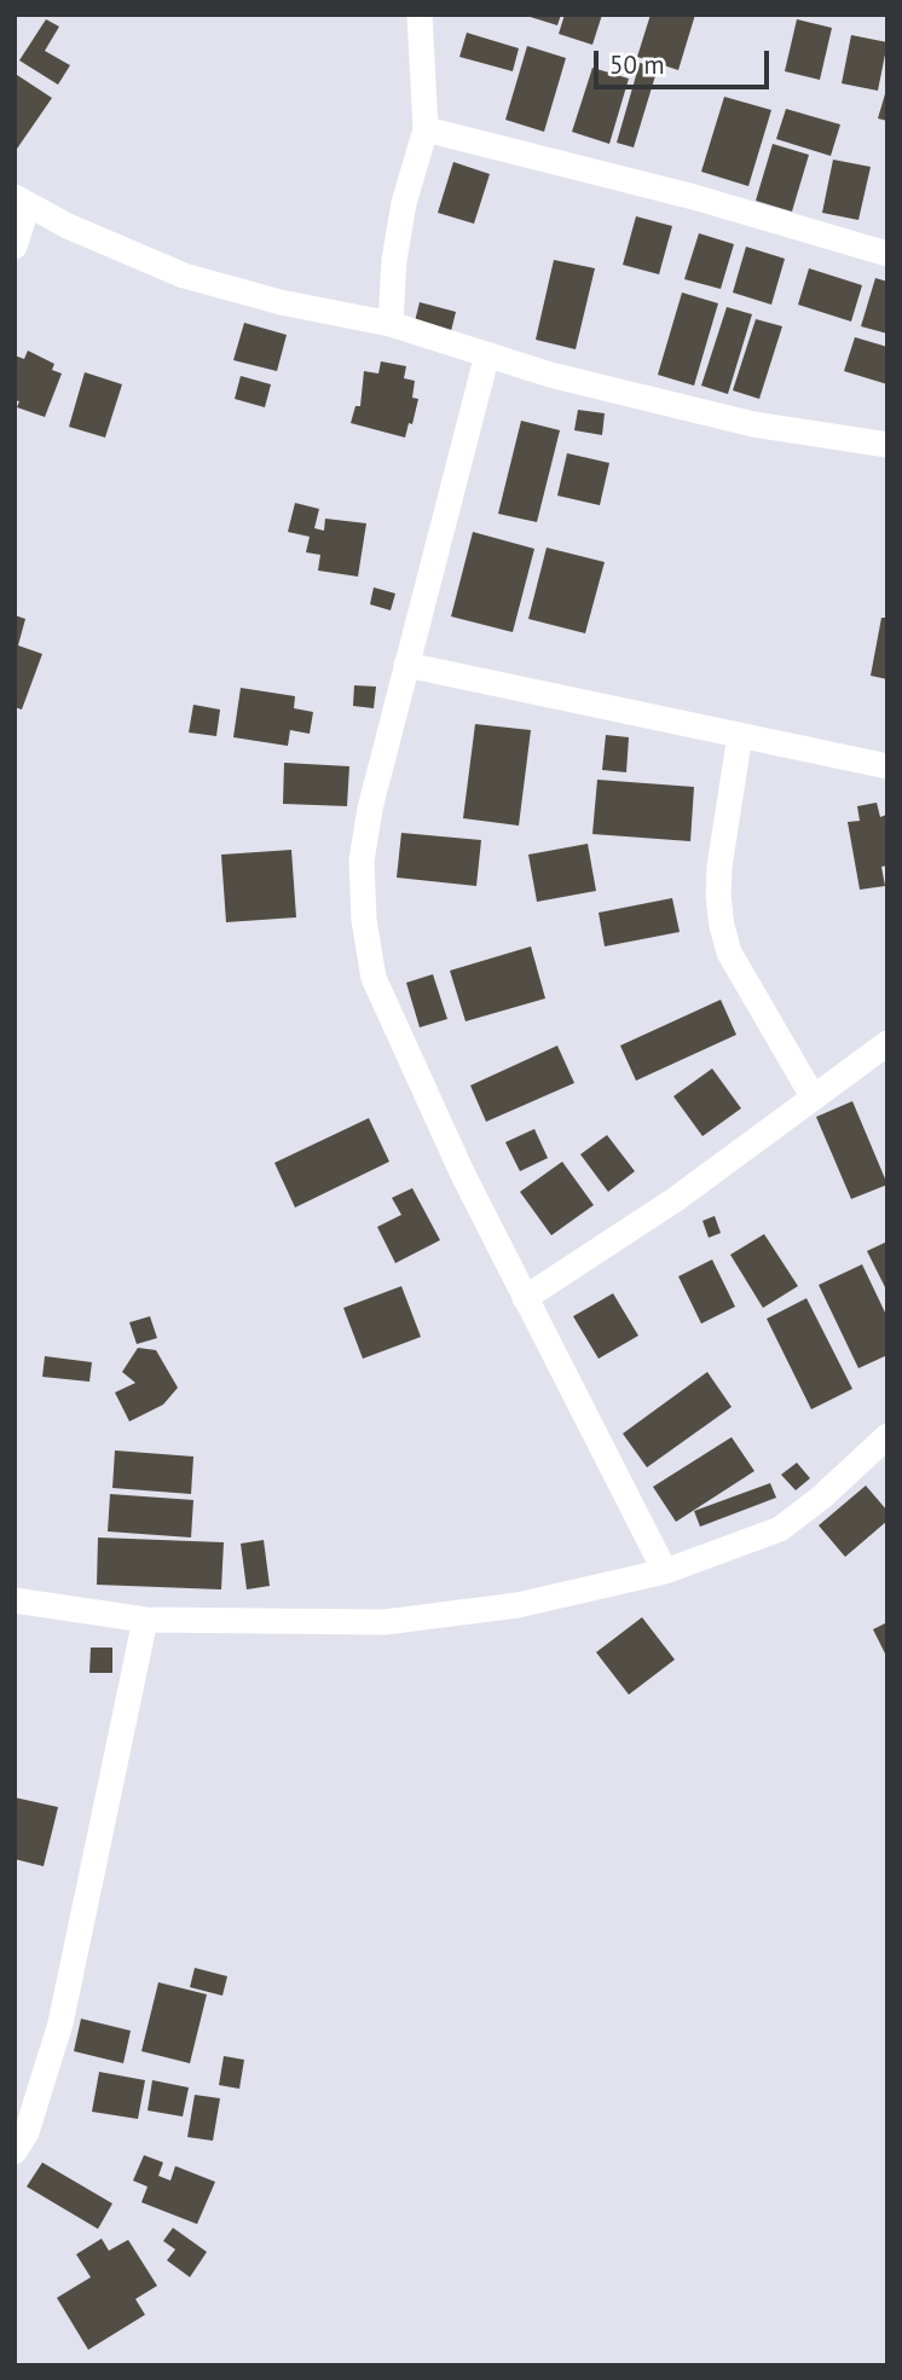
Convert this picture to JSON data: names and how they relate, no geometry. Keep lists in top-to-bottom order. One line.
{"scale_bar":"50 m"}
